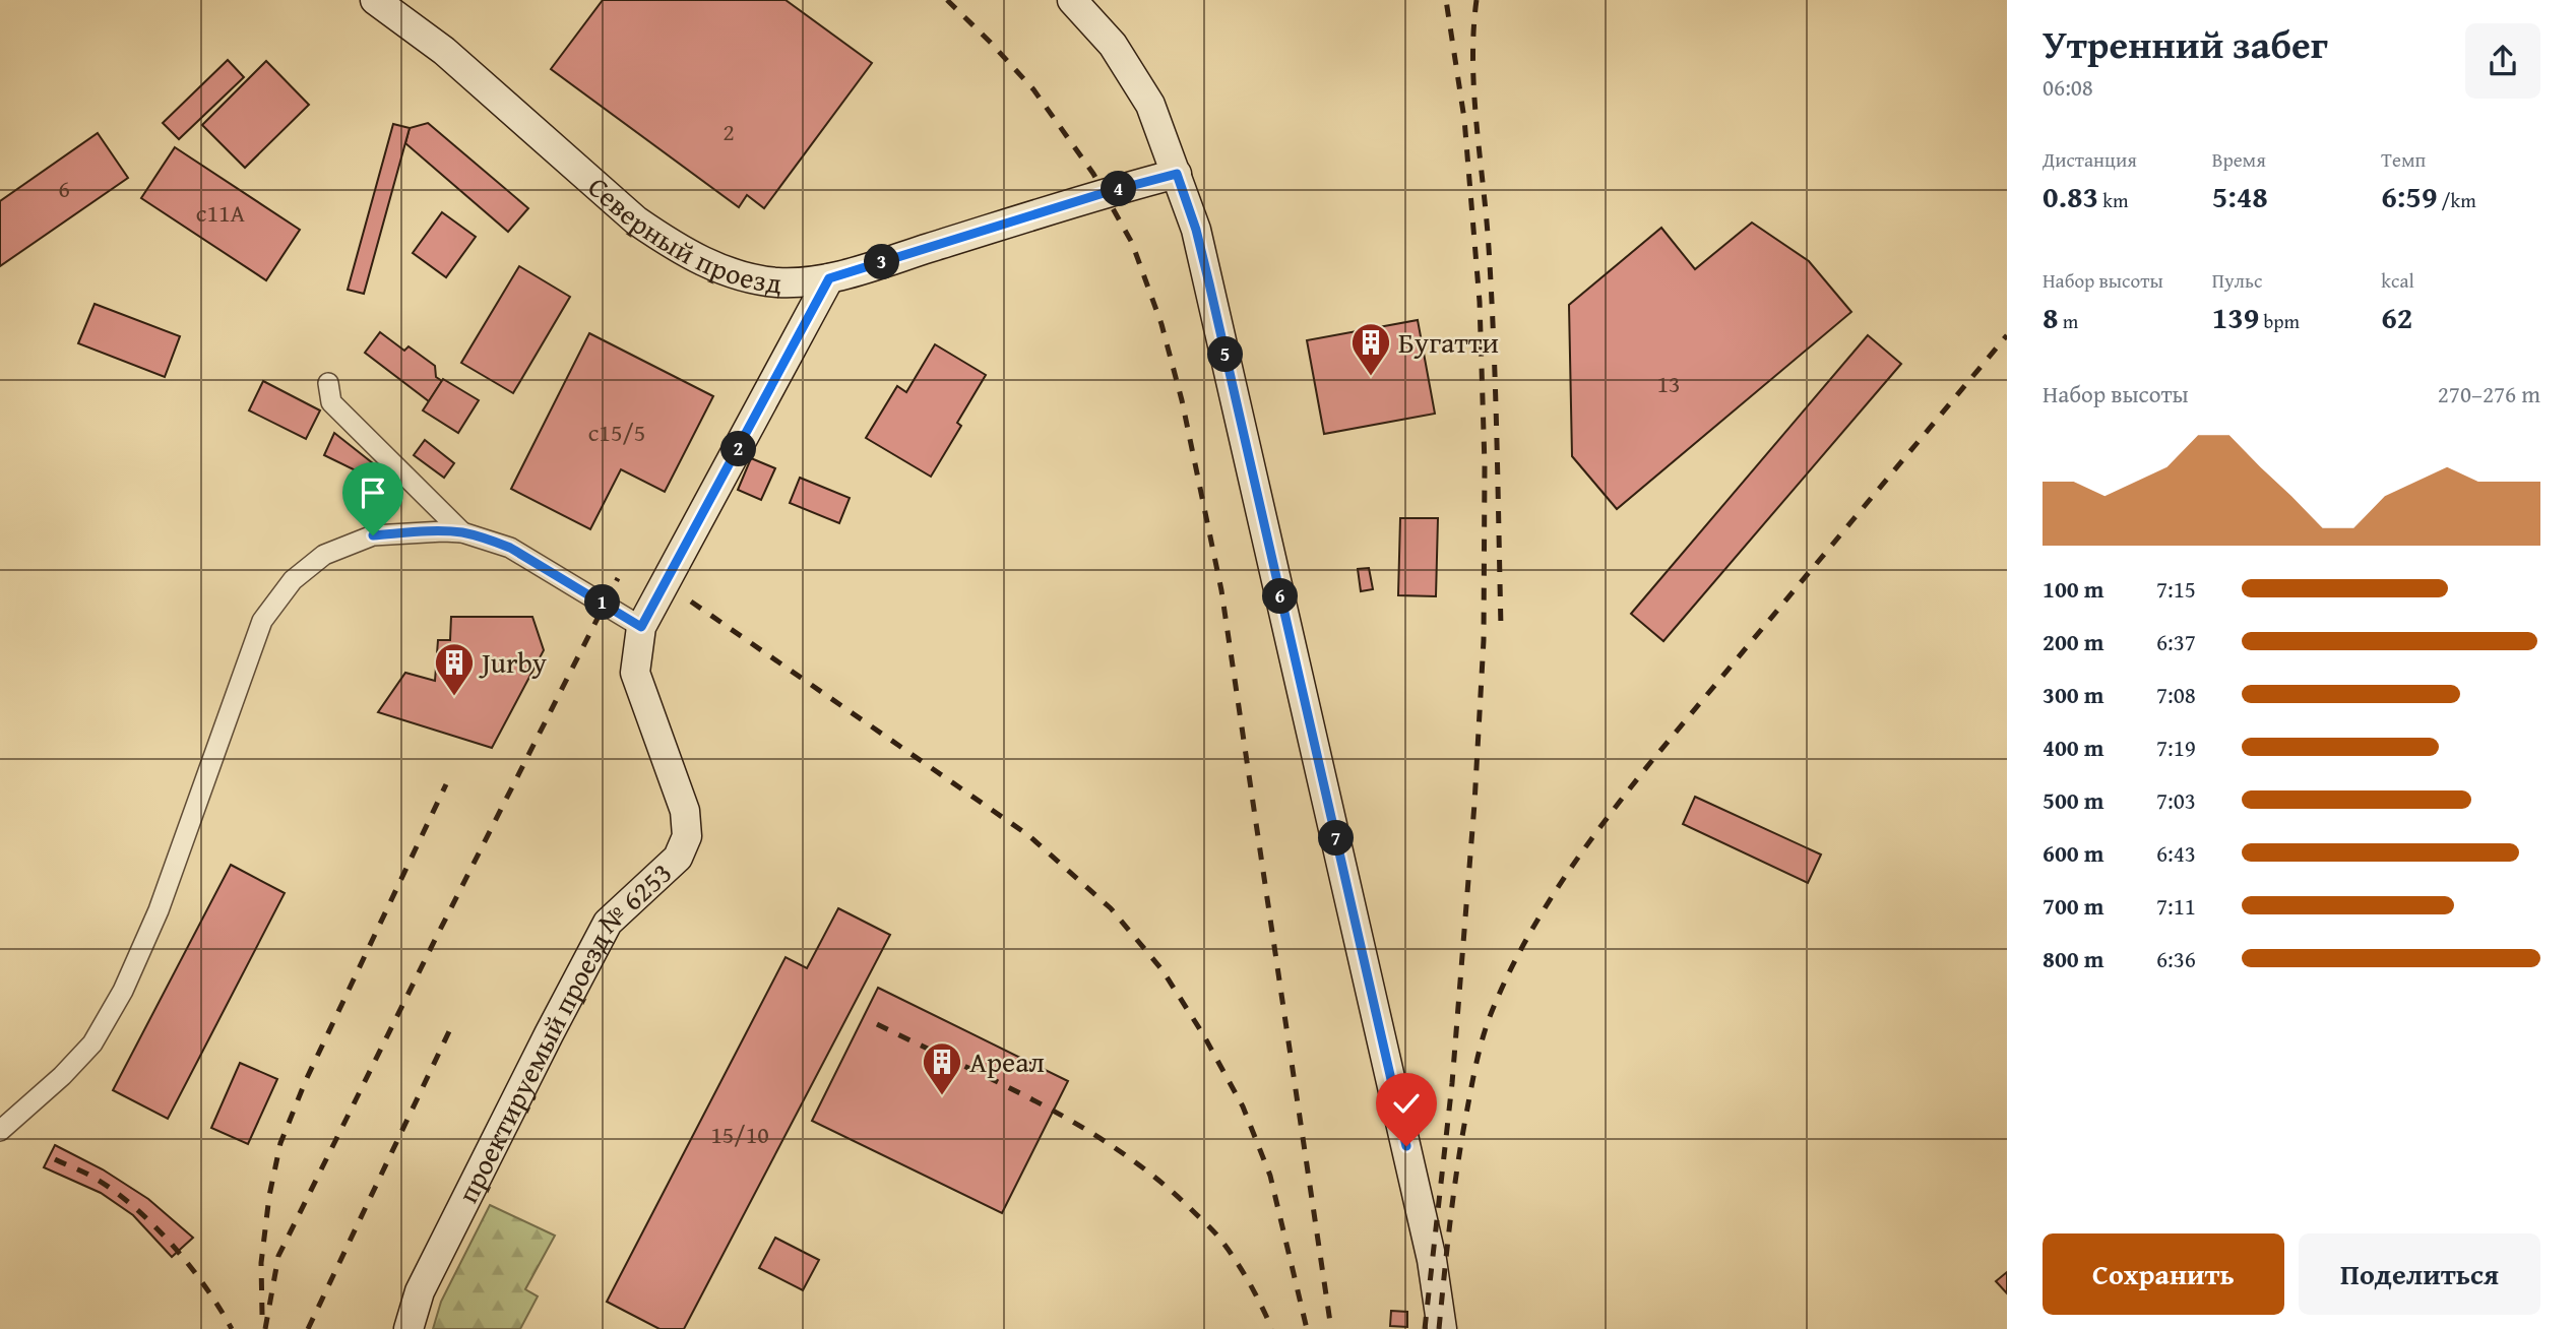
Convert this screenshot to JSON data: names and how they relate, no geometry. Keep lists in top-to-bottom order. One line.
{"streets":{"street":["Северный проезд","проектируемый проезд № 6253"]},"crossings":[["Северный проезд","проектируемый проезд № 6253"]],"places":{"building":["Бугатти","Jurby","Ареал"]},"house_numbers":["2","6","с11А","13","с15/5","15/10"],"page":{"heading":["Утренний забег","06:08"],"stats":[["Дистанция","0.83 km"],["Время","5:48"],["Темп","6:59 /km"],["Набор высоты","8 m"],["Пульс","139 bpm"],["kcal","62"]],"pins":["4","3","5","2","6","1","7"],"chart":["Набор высоты","270–276 m"],"list":[{"name":"100 m","note":"7:15"},{"name":"200 m","note":"6:37"},{"name":"300 m","note":"7:08"},{"name":"400 m","note":"7:19"},{"name":"500 m","note":"7:03"},{"name":"600 m","note":"6:43"},{"name":"700 m","note":"7:11"},{"name":"800 m","note":"6:36"}],"buttons":["Сохранить","Поделиться"]}}
